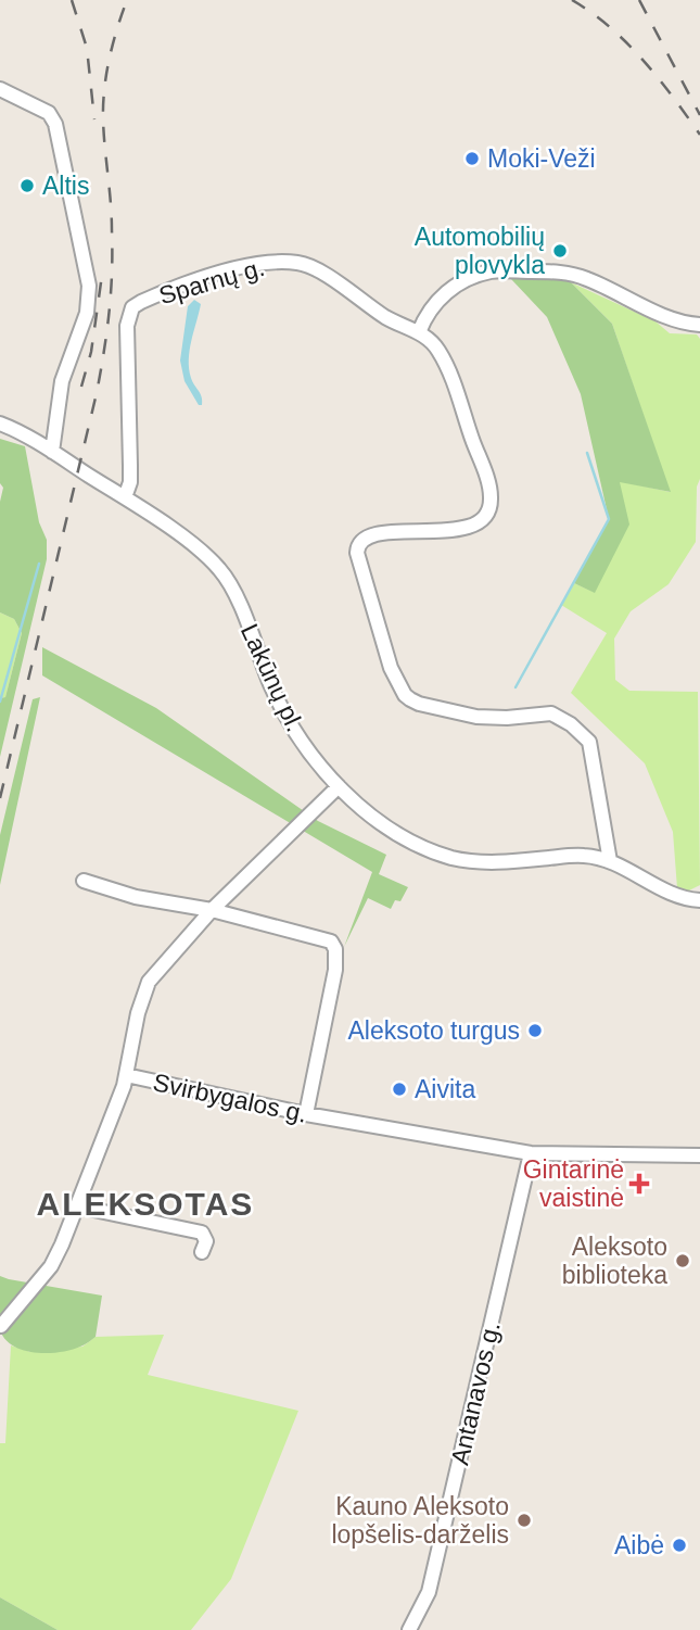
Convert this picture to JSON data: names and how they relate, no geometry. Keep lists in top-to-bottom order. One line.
{"streets":{"street":["Sparnų g.","Lakūnų pl.","Svirbygalos g.","Antanavos g."]},"crossings":[["Sparnų g.","Lakūnų pl."],["Lakūnų pl.","Svirbygalos g."],["Svirbygalos g.","Antanavos g."]],"districts":["ALEKSOTAS"],"places":{"other":["Moki-Veži","Altis","Automobilių plovykla","Aleksoto turgus","Aivita","Aleksoto biblioteka","Kauno Aleksoto lopšelis-darželis","Aibė"],"health":["Gintarinė vaistinė"]}}
